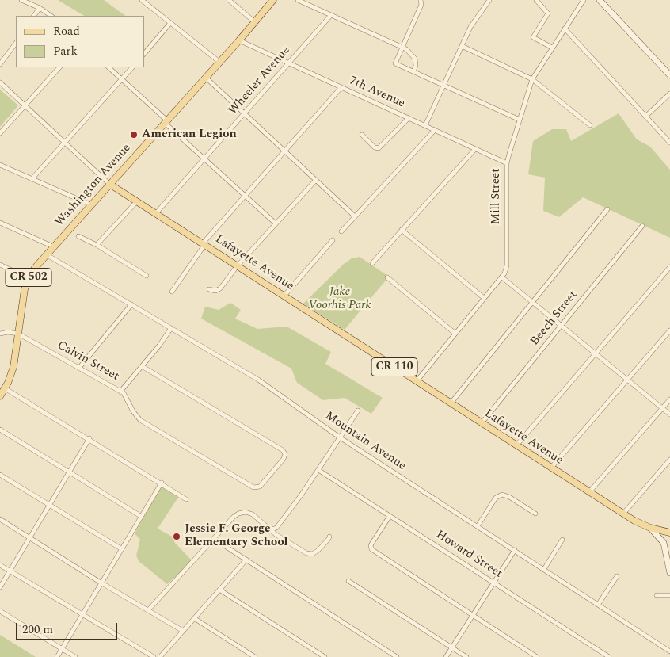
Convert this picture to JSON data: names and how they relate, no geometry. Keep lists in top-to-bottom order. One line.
{"streets":{"main road":["Washington Avenue","Lafayette Avenue","CR 502","CR 110"],"street":["Wheeler Avenue","7th Avenue","Mill Street","Beech Street","Calvin Street","Mountain Avenue","Howard Street"]},"crossings":[["Wheeler Avenue","7th Avenue"],["Wheeler Avenue","Lafayette Avenue"],["7th Avenue","Washington Avenue"],["7th Avenue","Mill Street"],["Washington Avenue","Lafayette Avenue"],["Washington Avenue","Calvin Street"],["Washington Avenue","Mountain Avenue"],["Mill Street","Lafayette Avenue"],["Lafayette Avenue","Beech Street"],["Lafayette Avenue","CR 110"]],"parks":["Jake Voorhis Park"],"places":["American Legion","Jessie F. George Elementary School"],"legend":["Road","Park"],"scale_bar":"200 m"}
